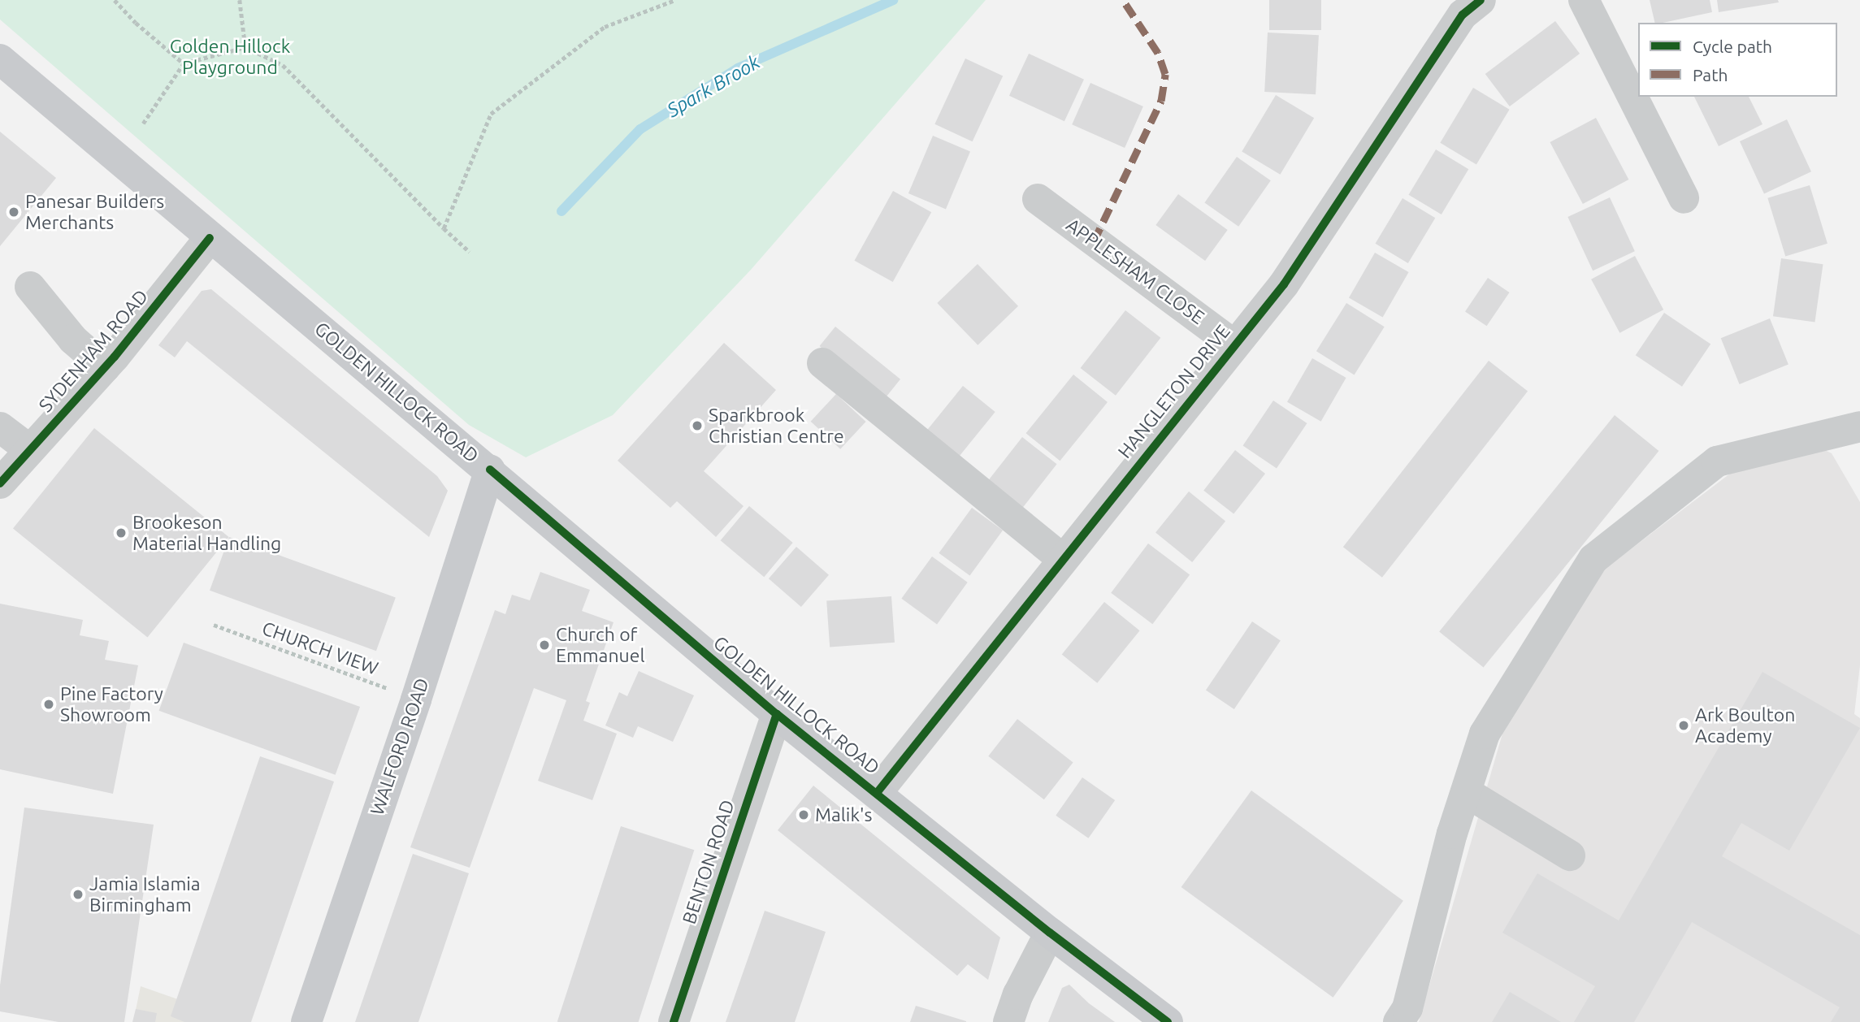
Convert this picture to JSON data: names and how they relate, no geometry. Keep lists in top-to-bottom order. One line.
{"streets":{"main road":["GOLDEN HILLOCK ROAD","WALFORD ROAD"],"street":["APPLESHAM CLOSE","SYDENHAM ROAD","HANGLETON DRIVE","BENTON ROAD"],"path":["CHURCH VIEW"]},"crossings":[["APPLESHAM CLOSE","HANGLETON DRIVE"],["SYDENHAM ROAD","GOLDEN HILLOCK ROAD"],["HANGLETON DRIVE","GOLDEN HILLOCK ROAD"],["GOLDEN HILLOCK ROAD","WALFORD ROAD"],["GOLDEN HILLOCK ROAD","BENTON ROAD"],["CHURCH VIEW","WALFORD ROAD"]],"water":["Spark Brook"],"parks":["Golden Hillock Playground"],"places":["Panesar Builders Merchants","Sparkbrook Christian Centre","Brookeson Material Handling","Church of Emmanuel","Pine Factory Showroom","Ark Boulton Academy","Malik's","Jamia Islamia Birmingham"],"legend":["Cycle path","Path"]}
